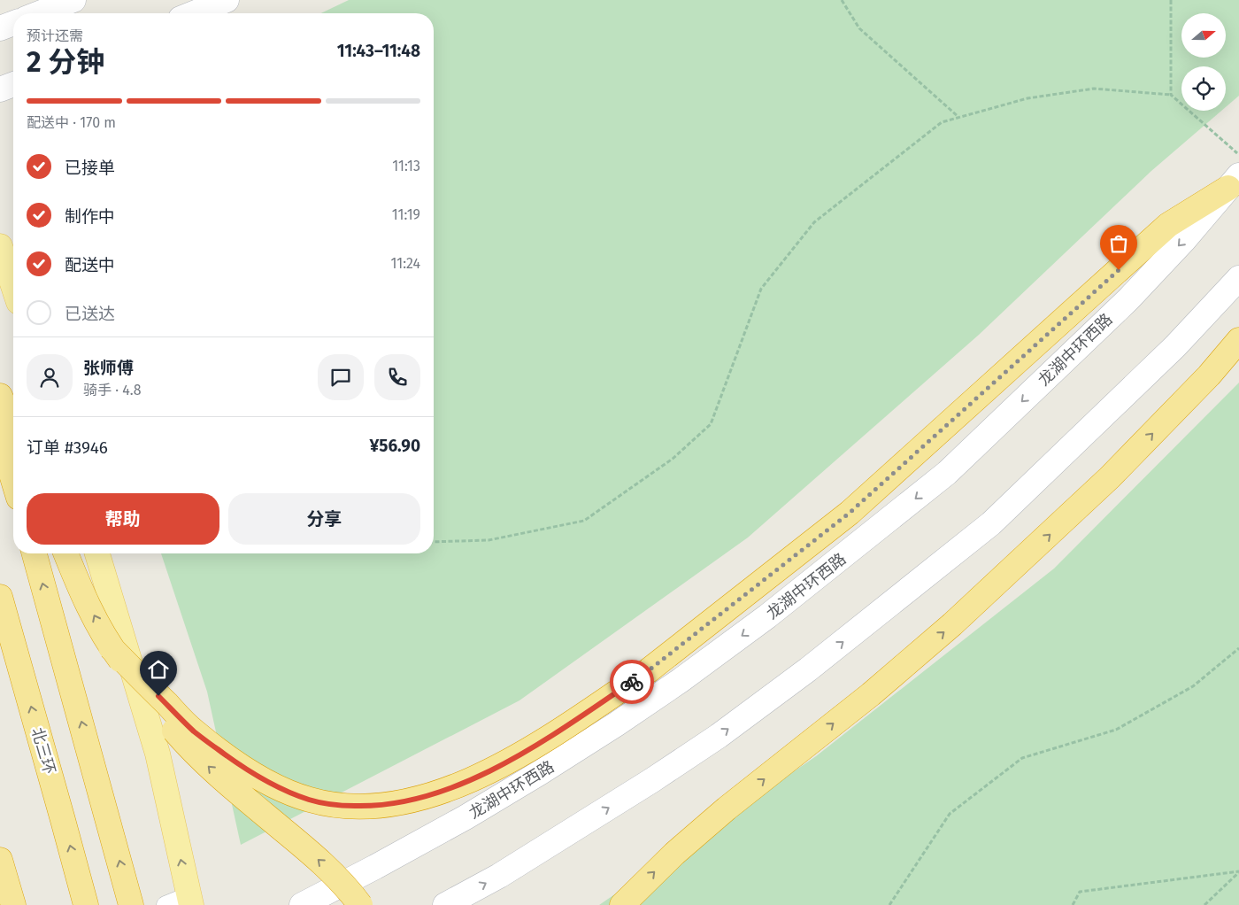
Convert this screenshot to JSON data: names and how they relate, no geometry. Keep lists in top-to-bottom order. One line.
{"streets":{"highway":["北三环"],"main road":["龙湖中环西路"]},"north":"right","page":{"heading":["2 分钟","预计还需","11:43–11:48"],"panel":["张师傅","骑手 · 4.8","订单 #3946","¥56.90"],"bar":"配送中 · 170 m","list":[["已接单","11:13"],["制作中","11:19"],["配送中","11:24"],"已送达"],"buttons":["帮助","分享"]}}
